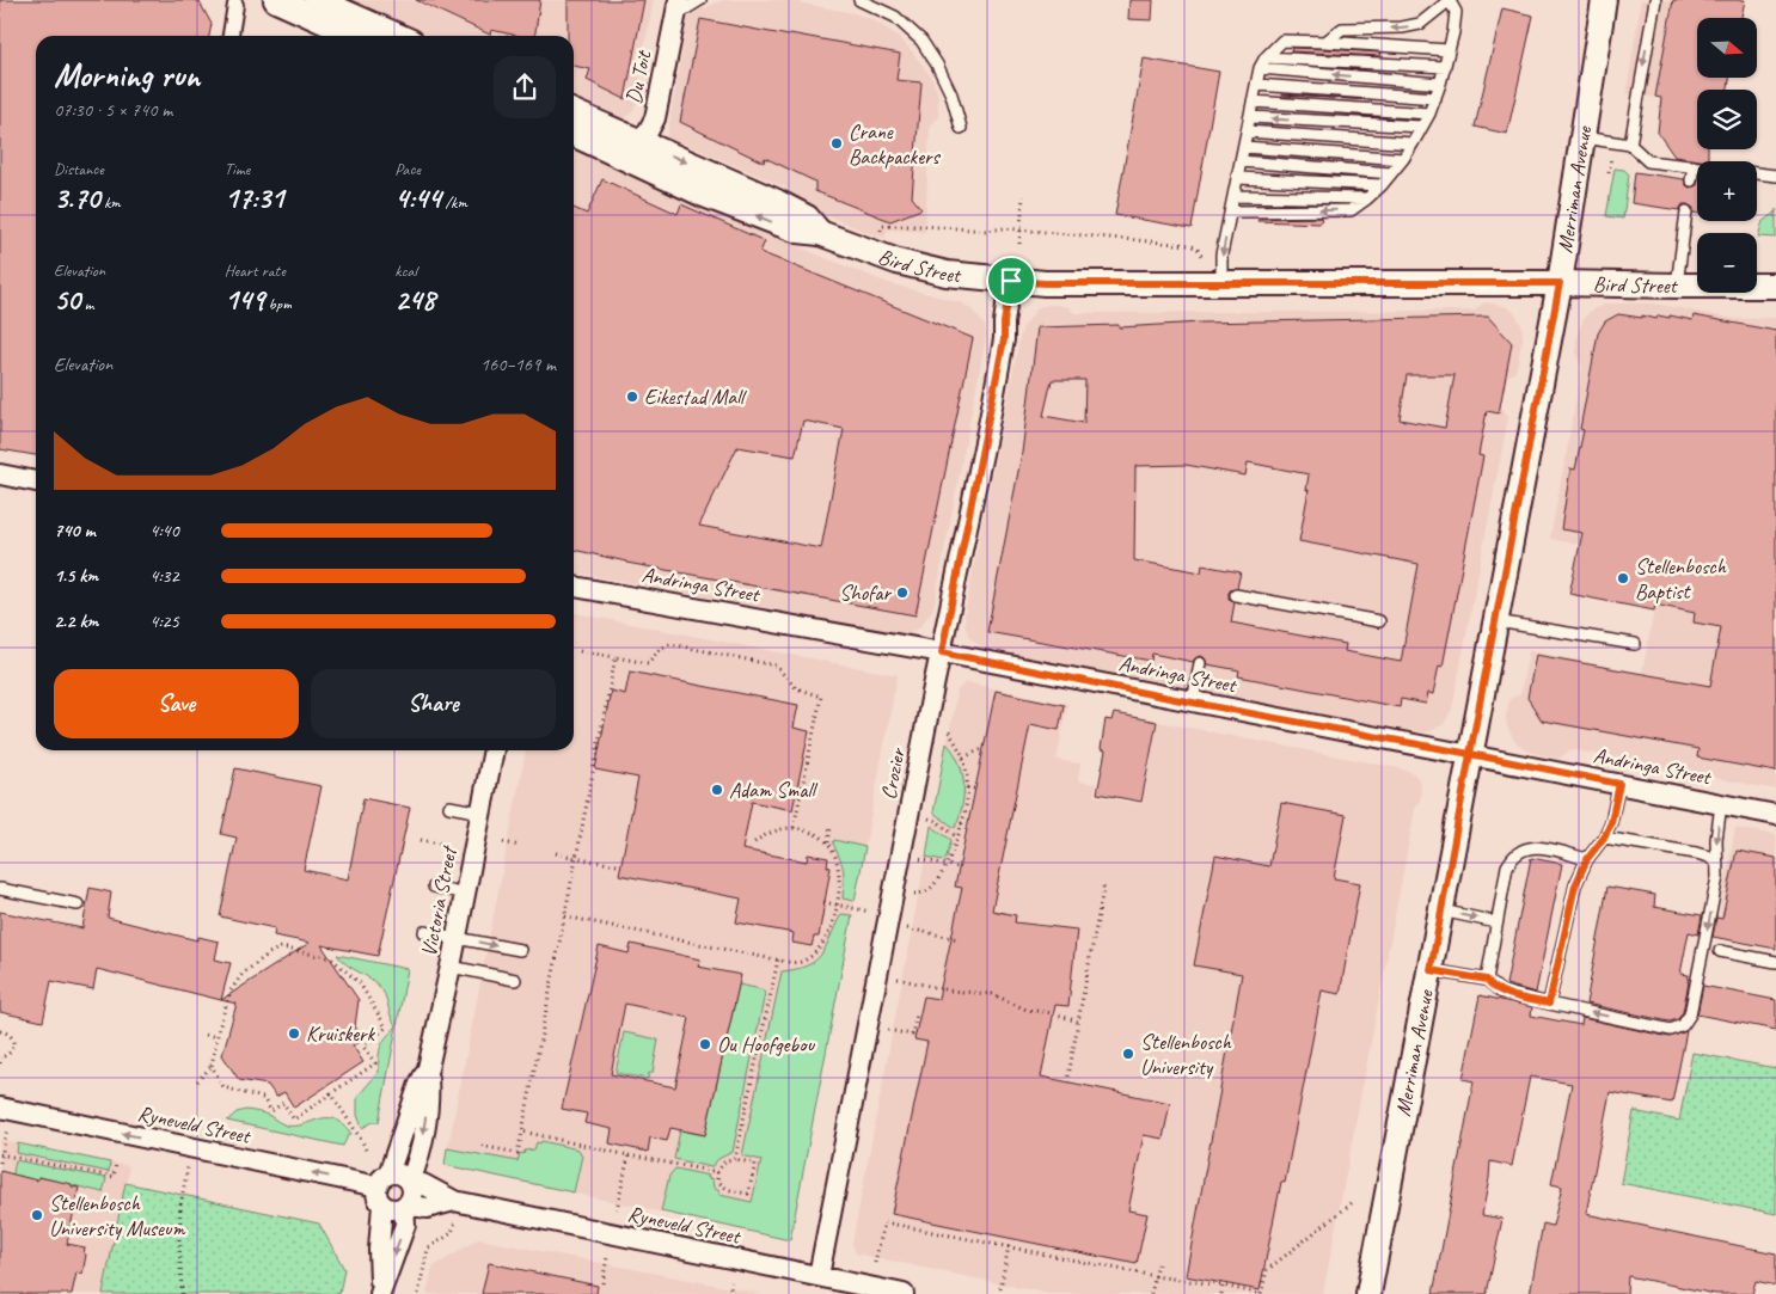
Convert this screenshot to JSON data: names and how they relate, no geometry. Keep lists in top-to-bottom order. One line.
{"streets":{"street":["Du Toit","Merriman Avenue","Bird Street","Andringa Street","Crozier","Victoria Street","Ryneveld Street"]},"crossings":[["Du Toit","Bird Street"],["Merriman Avenue","Bird Street"],["Merriman Avenue","Andringa Street"],["Bird Street","Crozier"],["Andringa Street","Crozier"],["Crozier","Ryneveld Street"],["Victoria Street","Ryneveld Street"]],"one_way":["Ryneveld Street"],"places":["Crane Backpackers","Eikestad Mall","Stellenbosch Baptist","Shofar","Adam Small","Kruiskerk","Ou Hoofgebou","Stellenbosch University","Stellenbosch University Museum"],"north":"right","page":{"map_buttons":["+","−"],"heading":["Morning run","07:30 · 5 × 740 m"],"stats":[["Distance","3.70 km"],["Time","17:31"],["Pace","4:44 /km"],["Elevation","50 m"],["Heart rate","149 bpm"],["kcal","248"]],"chart":["Elevation","160–169 m"],"list":[{"name":"740 m","note":"4:40"},{"name":"1.5 km","note":"4:32"},{"name":"2.2 km","note":"4:25"}],"buttons":["Save","Share"]}}
